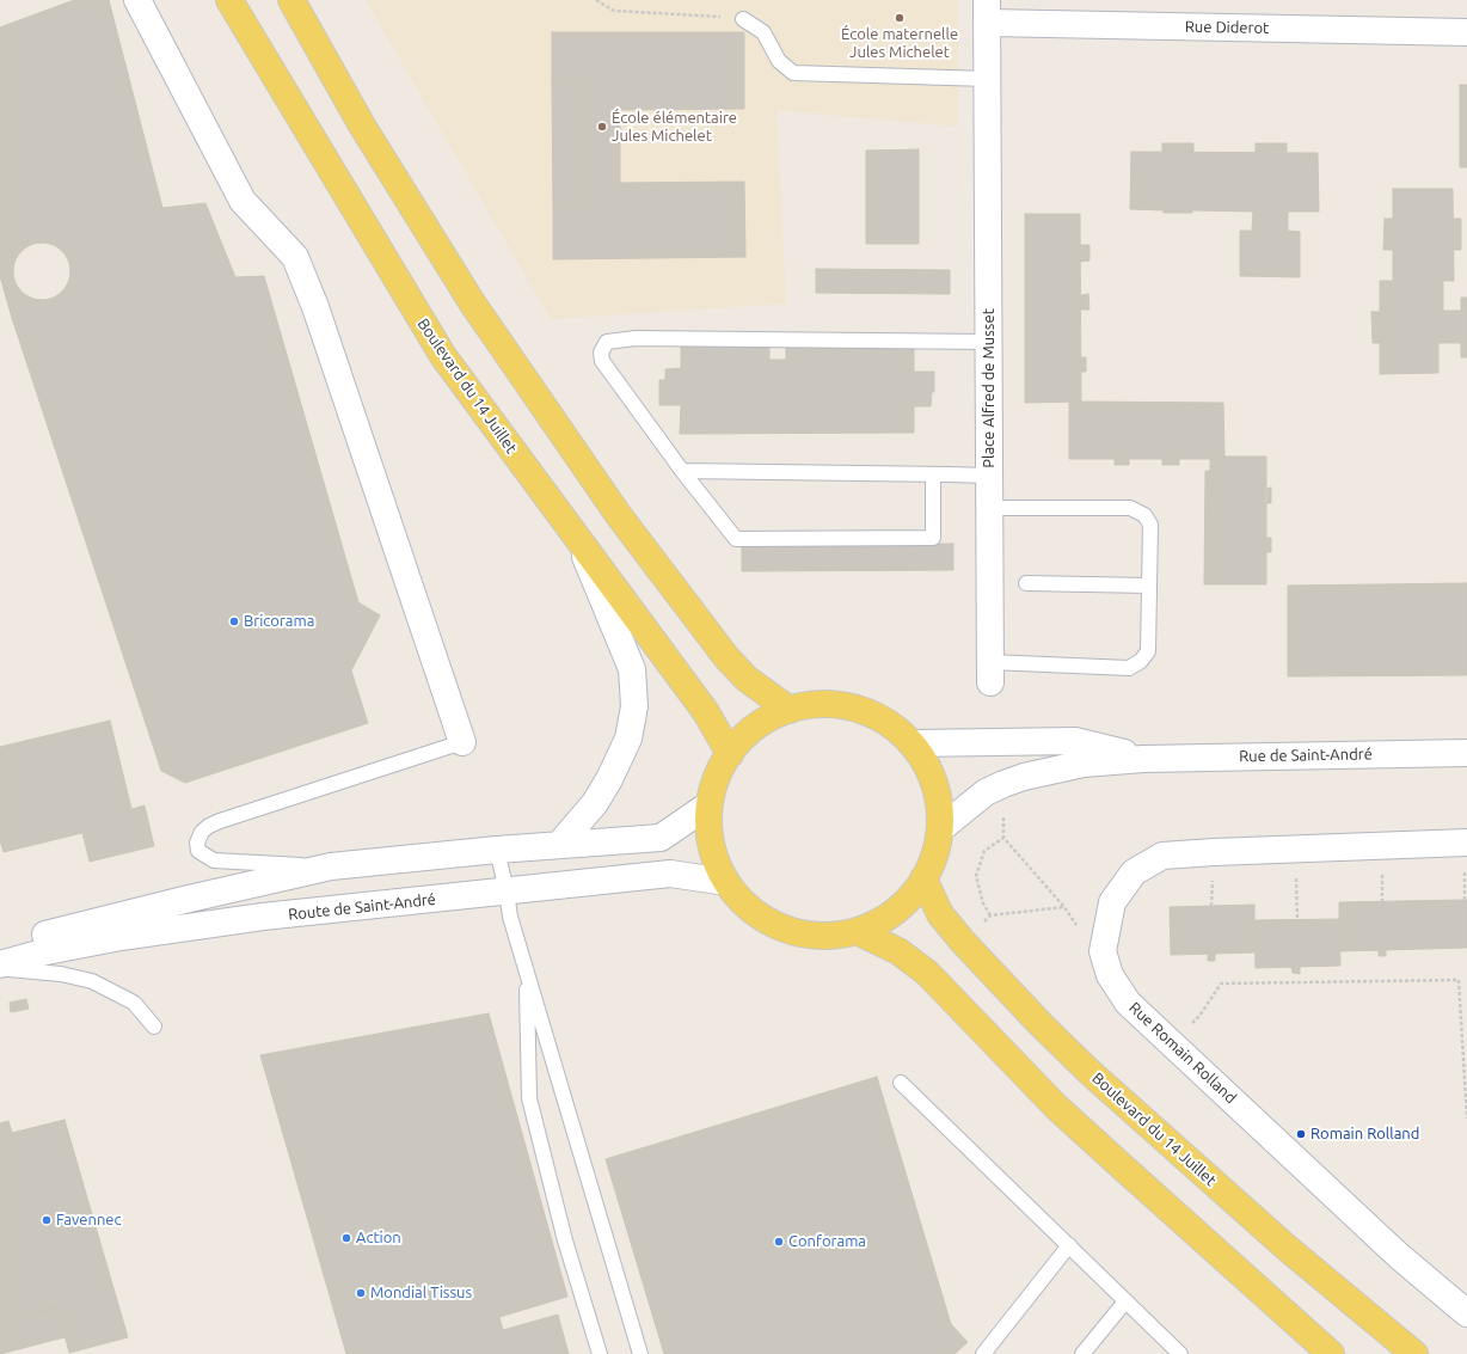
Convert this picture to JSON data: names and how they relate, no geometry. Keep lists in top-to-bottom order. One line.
{"streets":{"main road":["Boulevard du 14 Juillet"],"street":["Rue Diderot","Place Alfred de Musset","Rue de Saint-André","Route de Saint-André","Rue Romain Rolland"]},"crossings":[["Rue Diderot","Place Alfred de Musset"]],"places":["École maternelle Jules Michelet","École élémentaire Jules Michelet","Bricorama","Romain Rolland","Favennec","Action","Conforama","Mondial Tissus"]}
